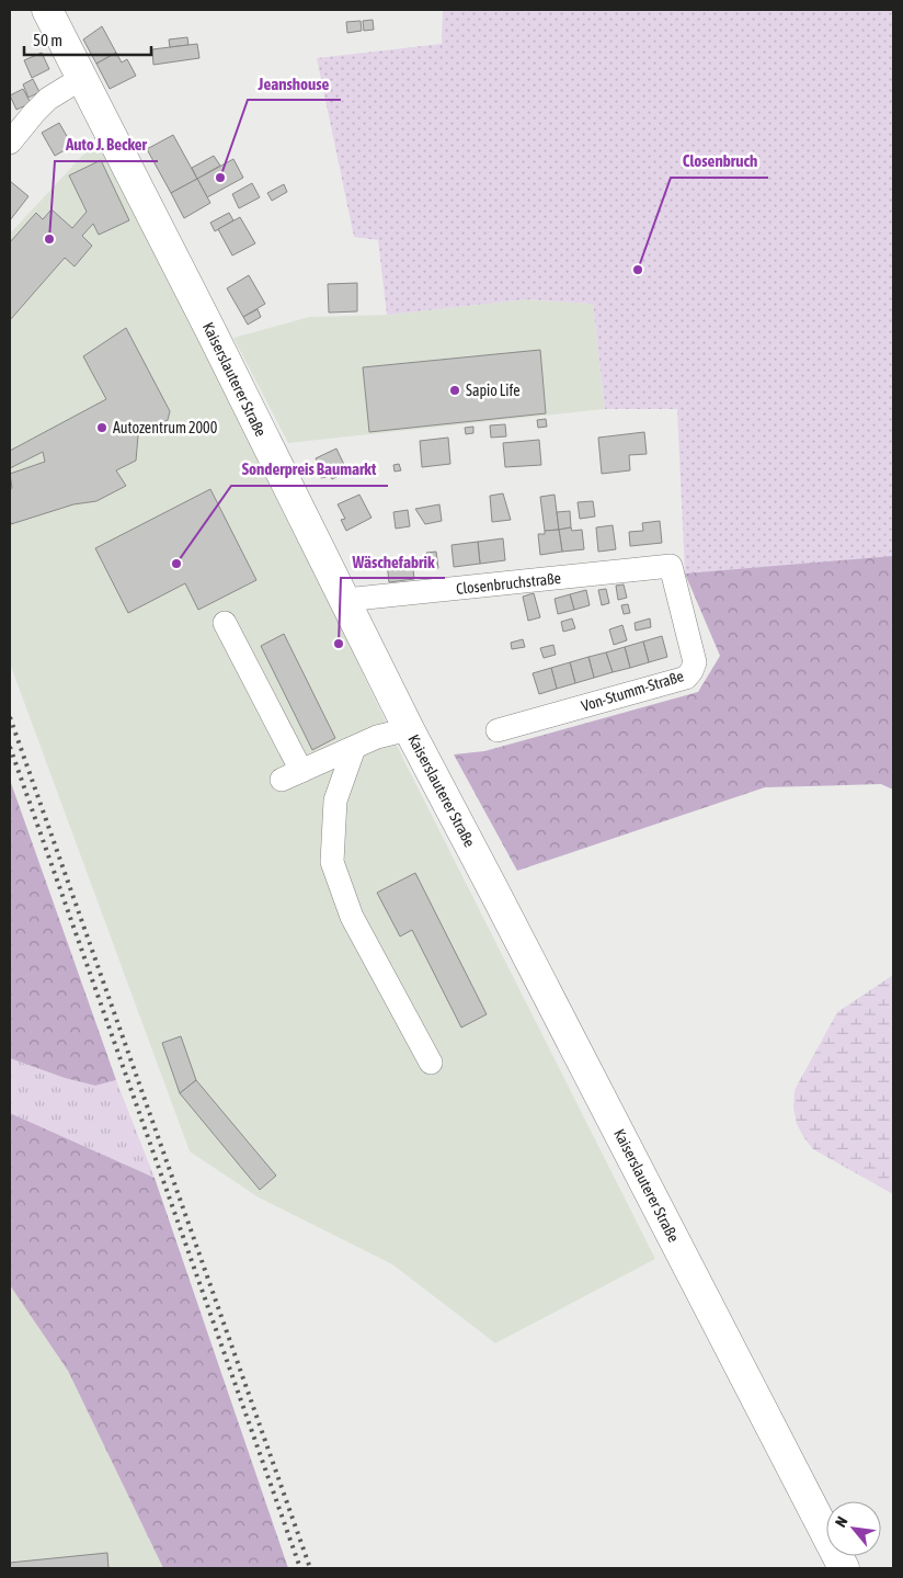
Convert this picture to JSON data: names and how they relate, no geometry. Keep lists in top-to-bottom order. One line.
{"streets":{"main road":["Kaiserslauterer Straße"],"street":["Closenbruchstraße","Von-Stumm-Straße"]},"crossings":[["Kaiserslauterer Straße","Closenbruchstraße"],["Closenbruchstraße","Von-Stumm-Straße"]],"places":["Jeanshouse","Auto J. Becker","Closenbruch","Sapio Life","Autozentrum 2000","Sonderpreis Baumarkt","Wäschefabrik"],"scale_bar":"50 m","north":"top left"}
